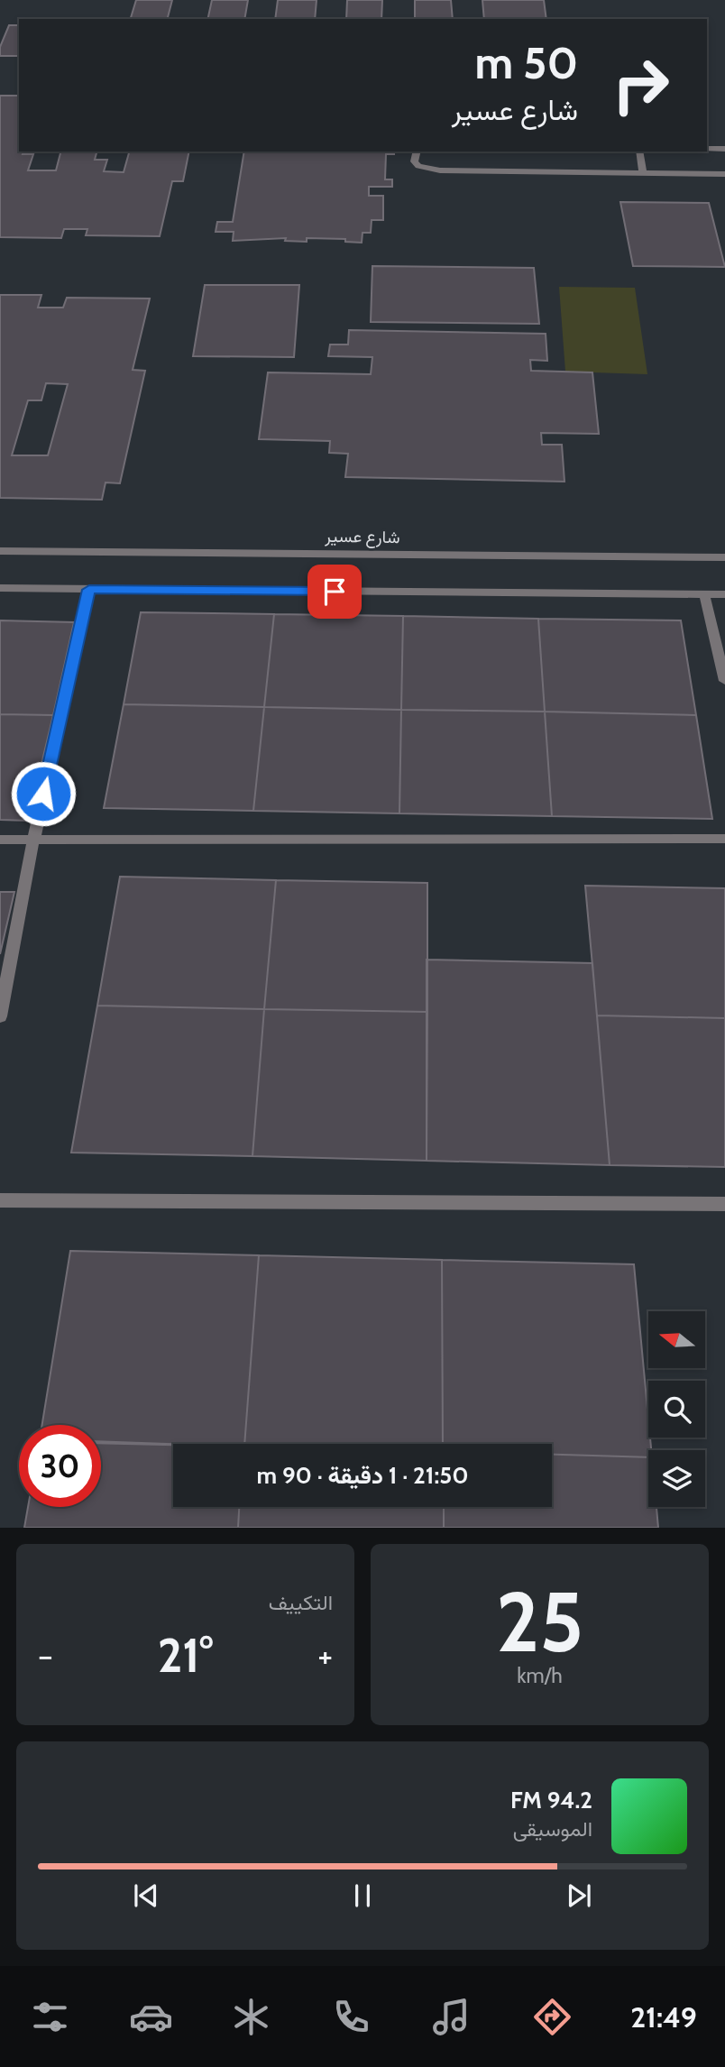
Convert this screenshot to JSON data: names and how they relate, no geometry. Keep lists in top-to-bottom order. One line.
{"streets":{"street":["شارع عسير"]},"north":"left","page":{"turn":["50 m","شارع عسير"],"limit":"30","trip":"21:50 · 1 دقيقة · 90 m","tile":[["25","km/h"],"التكييف"],"heat":["−","21°","+"],"song":["94.2 FM","الموسيقى"],"tabs":"21:49"}}
